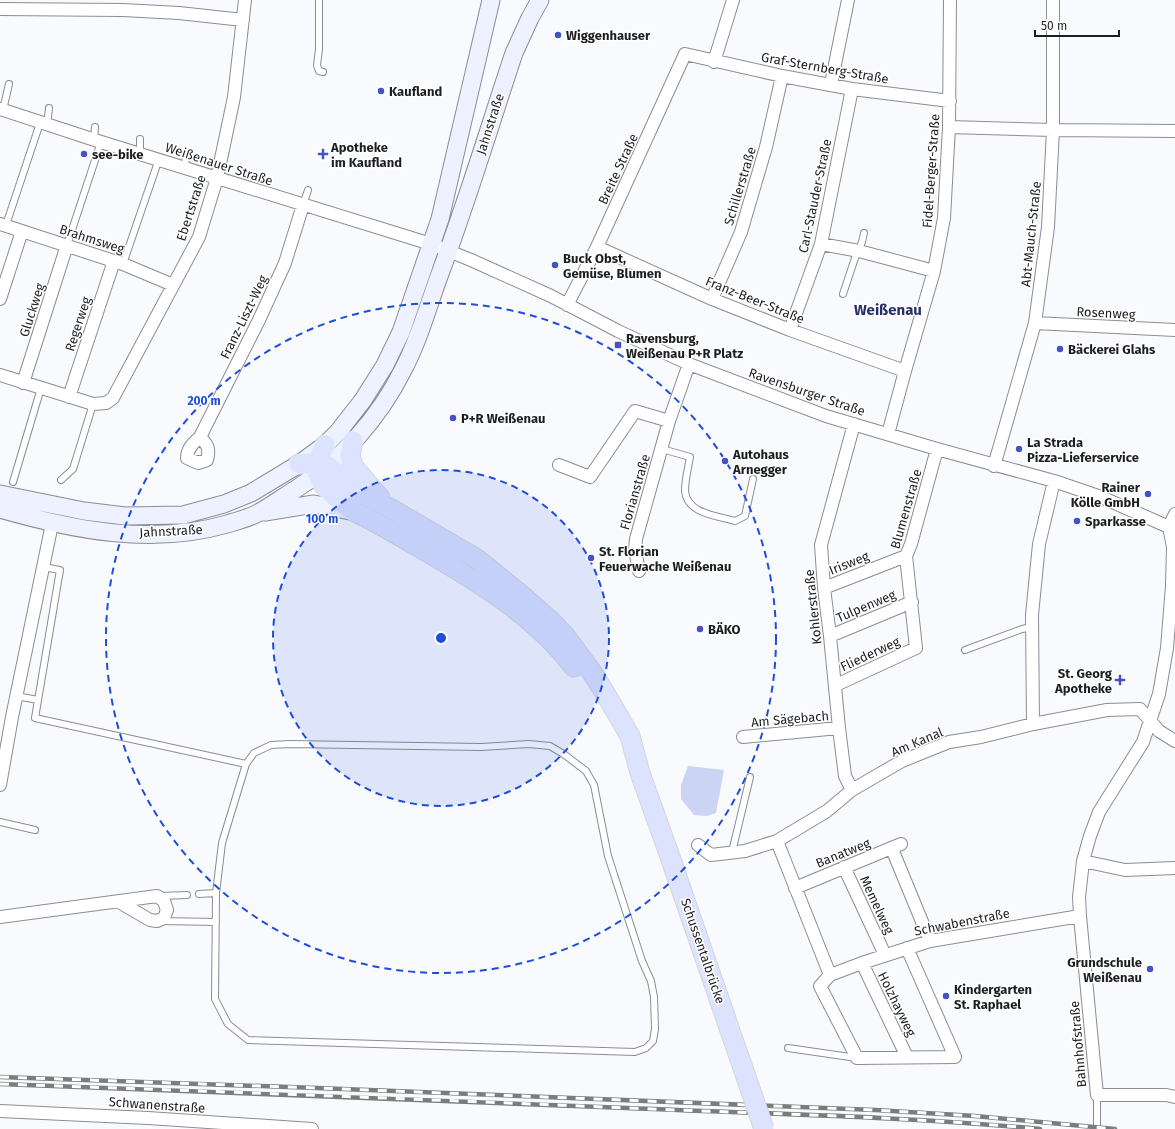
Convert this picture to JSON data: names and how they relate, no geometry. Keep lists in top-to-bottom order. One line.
{"streets":{"main road":["Jahnstraße","Schussentalbrücke"],"street":["Graf-Sternberg-Straße","Weißenauer Straße","Breite Straße","Fidel-Berger-Straße","Schillerstraße","Carl-Stauder-Straße","Ebertstraße","Abt-Mauch-Straße","Brahmsweg","Franz-Beer-Straße","Gluckweg","Rosenweg","Franz-Liszt-Weg","Regerweg","Ravensburger Straße","Florianstraße","Blumenstraße","Irisweg","Tulpenweg","Kohlerstraße","Fliederweg","Am Sägebach","Am Kanal","Banatweg","Memelweg","Schwabenstraße","Holzhayweg","Bahnhofstraße","Schwanenstraße"]},"crossings":[["Graf-Sternberg-Straße","Breite Straße"],["Graf-Sternberg-Straße","Fidel-Berger-Straße"],["Graf-Sternberg-Straße","Schillerstraße"],["Graf-Sternberg-Straße","Carl-Stauder-Straße"],["Jahnstraße","Weißenauer Straße"],["Jahnstraße","Ravensburger Straße"],["Weißenauer Straße","Ebertstraße"],["Weißenauer Straße","Franz-Liszt-Weg"],["Breite Straße","Franz-Beer-Straße"],["Breite Straße","Ravensburger Straße"],["Fidel-Berger-Straße","Franz-Beer-Straße"],["Fidel-Berger-Straße","Ravensburger Straße"],["Schillerstraße","Franz-Beer-Straße"],["Carl-Stauder-Straße","Franz-Beer-Straße"],["Ebertstraße","Brahmsweg"],["Abt-Mauch-Straße","Rosenweg"],["Abt-Mauch-Straße","Ravensburger Straße"],["Brahmsweg","Gluckweg"],["Brahmsweg","Regerweg"],["Ravensburger Straße","Florianstraße"],["Ravensburger Straße","Blumenstraße"],["Ravensburger Straße","Kohlerstraße"],["Ravensburger Straße","Bahnhofstraße"],["Blumenstraße","Irisweg"],["Blumenstraße","Tulpenweg"],["Blumenstraße","Fliederweg"],["Irisweg","Kohlerstraße"],["Tulpenweg","Kohlerstraße"],["Kohlerstraße","Fliederweg"],["Kohlerstraße","Am Sägebach"],["Kohlerstraße","Am Kanal"],["Am Kanal","Bahnhofstraße"],["Banatweg","Memelweg"],["Banatweg","Schwabenstraße"],["Memelweg","Schwabenstraße"],["Schwabenstraße","Holzhayweg"],["Schwabenstraße","Bahnhofstraße"]],"districts":["Weißenau"],"places":{"other":["Wiggenhauser","Kaufland","see-bike","Buck Obst, Gemüse, Blumen","Bäckerei Glahs","P+R Weißenau","La Strada Pizza-Lieferservice","Autohaus Arnegger","Rainer Kölle GmbH","Sparkasse","St. Florian Feuerwache Weißenau","BÄKO","Grundschule Weißenau","Kindergarten St. Raphael"],"health":["Apotheke im Kaufland","St. Georg Apotheke"],"transit":["Ravensburg, Weißenau P+R Platz"]},"scale_bar":"50 m","rings":["200 m","100 m"]}
